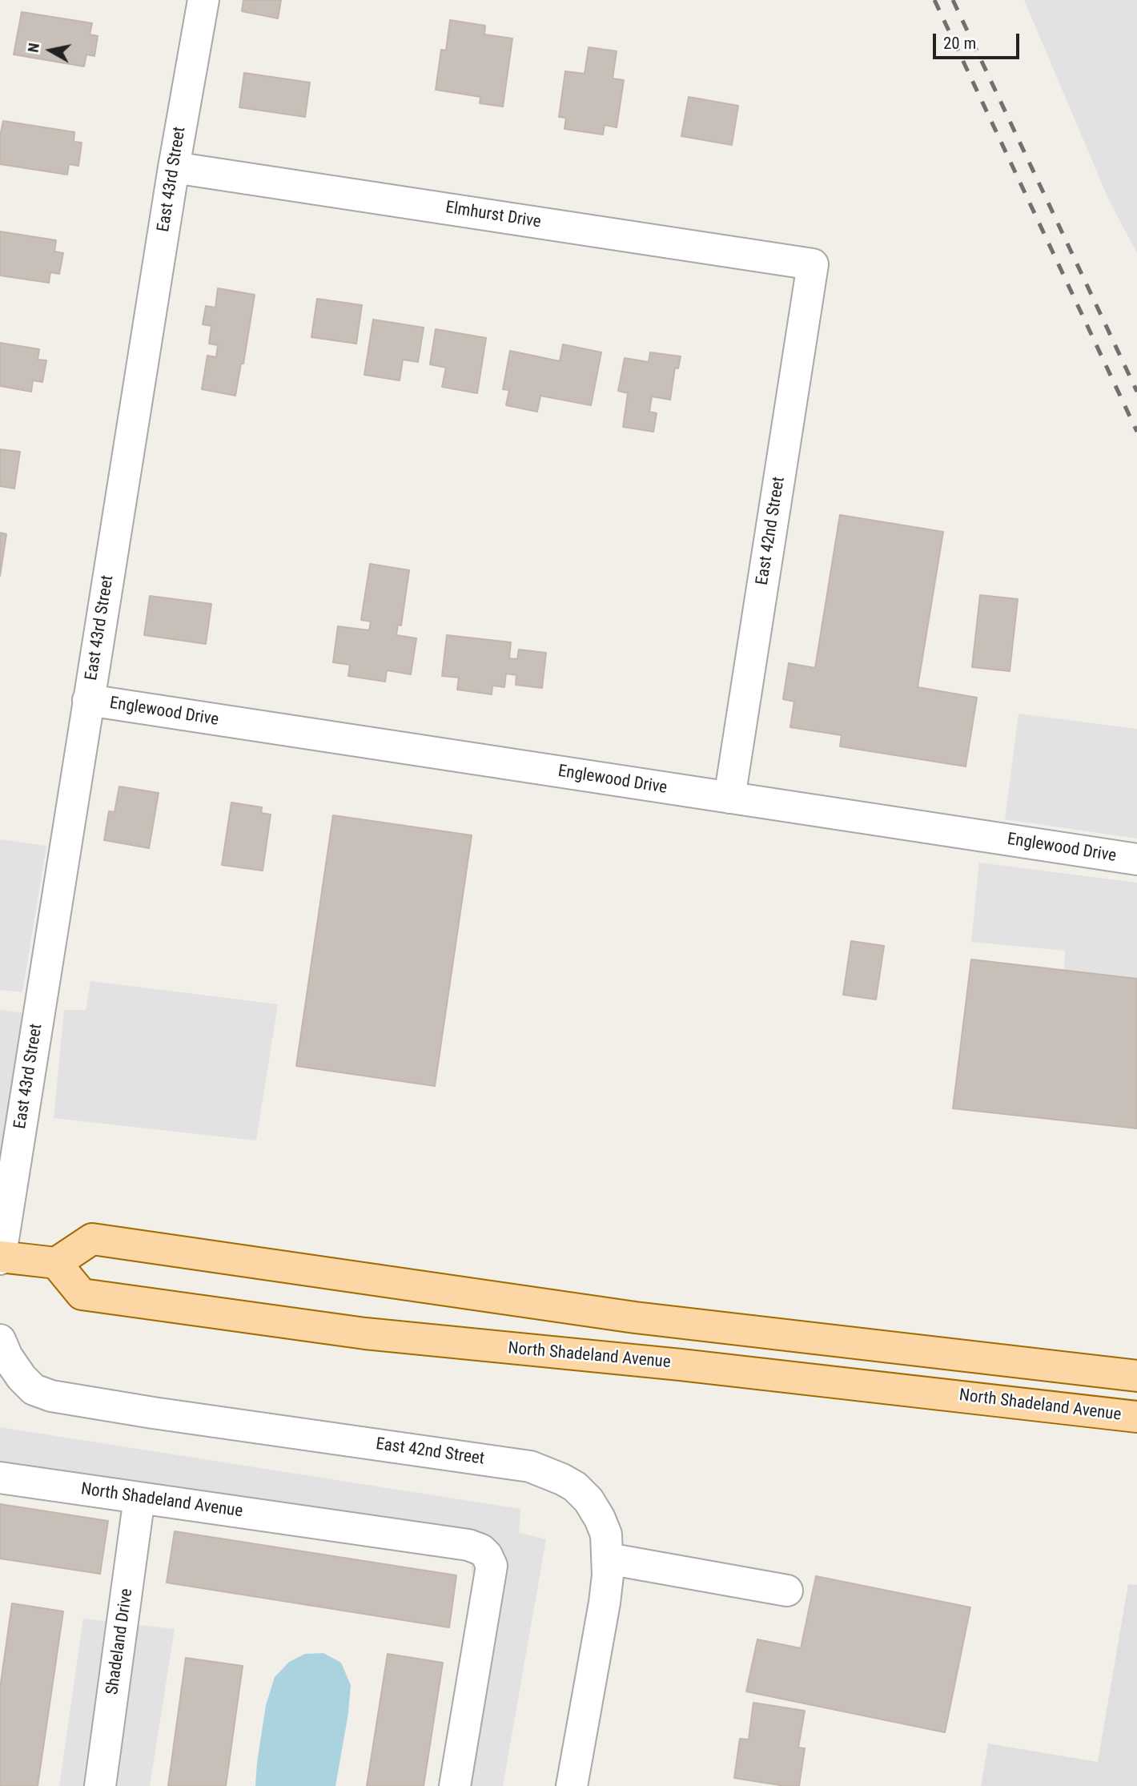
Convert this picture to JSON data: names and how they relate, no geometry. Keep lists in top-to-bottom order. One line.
{"streets":{"main road":["North Shadeland Avenue"],"street":["East 43rd Street","Elmhurst Drive","East 42nd Street","Englewood Drive","Shadeland Drive"]},"crossings":[["East 43rd Street","Elmhurst Drive"],["East 43rd Street","Englewood Drive"],["Elmhurst Drive","East 42nd Street"],["East 42nd Street","Englewood Drive"],["North Shadeland Avenue","Shadeland Drive"]],"scale_bar":"20 m","north":"left"}
